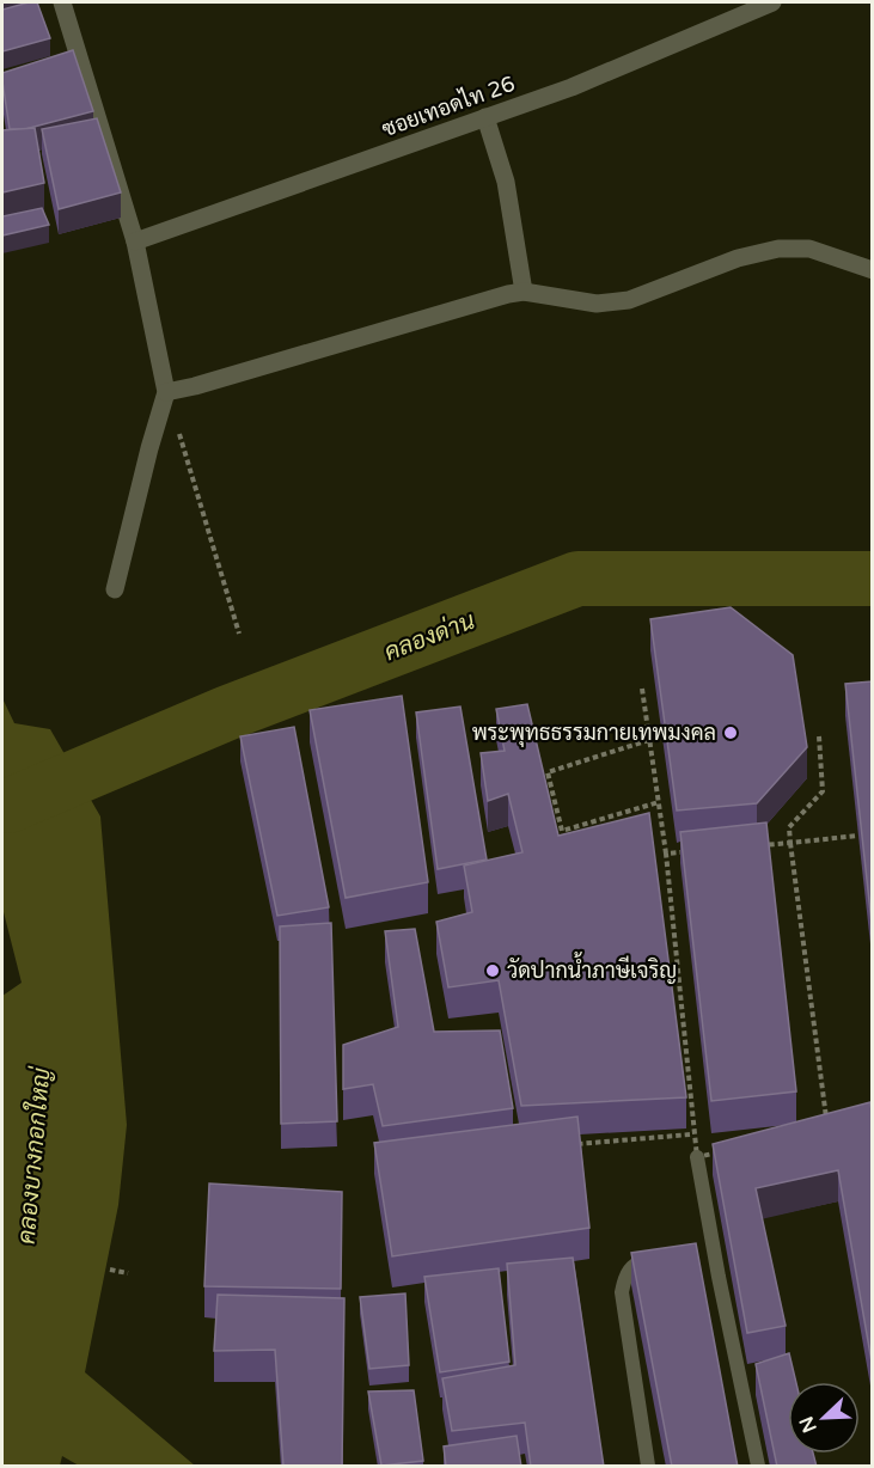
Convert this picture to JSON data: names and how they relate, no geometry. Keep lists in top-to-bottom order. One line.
{"streets":{"street":["ซอยเทอดไท 26"]},"water":["คลองด่าน","คลองบางกอกใหญ่"],"places":["พระพุทธธรรมกายเทพมงคล","วัดปากน้ำภาษีเจริญ"],"north":"bottom left"}
